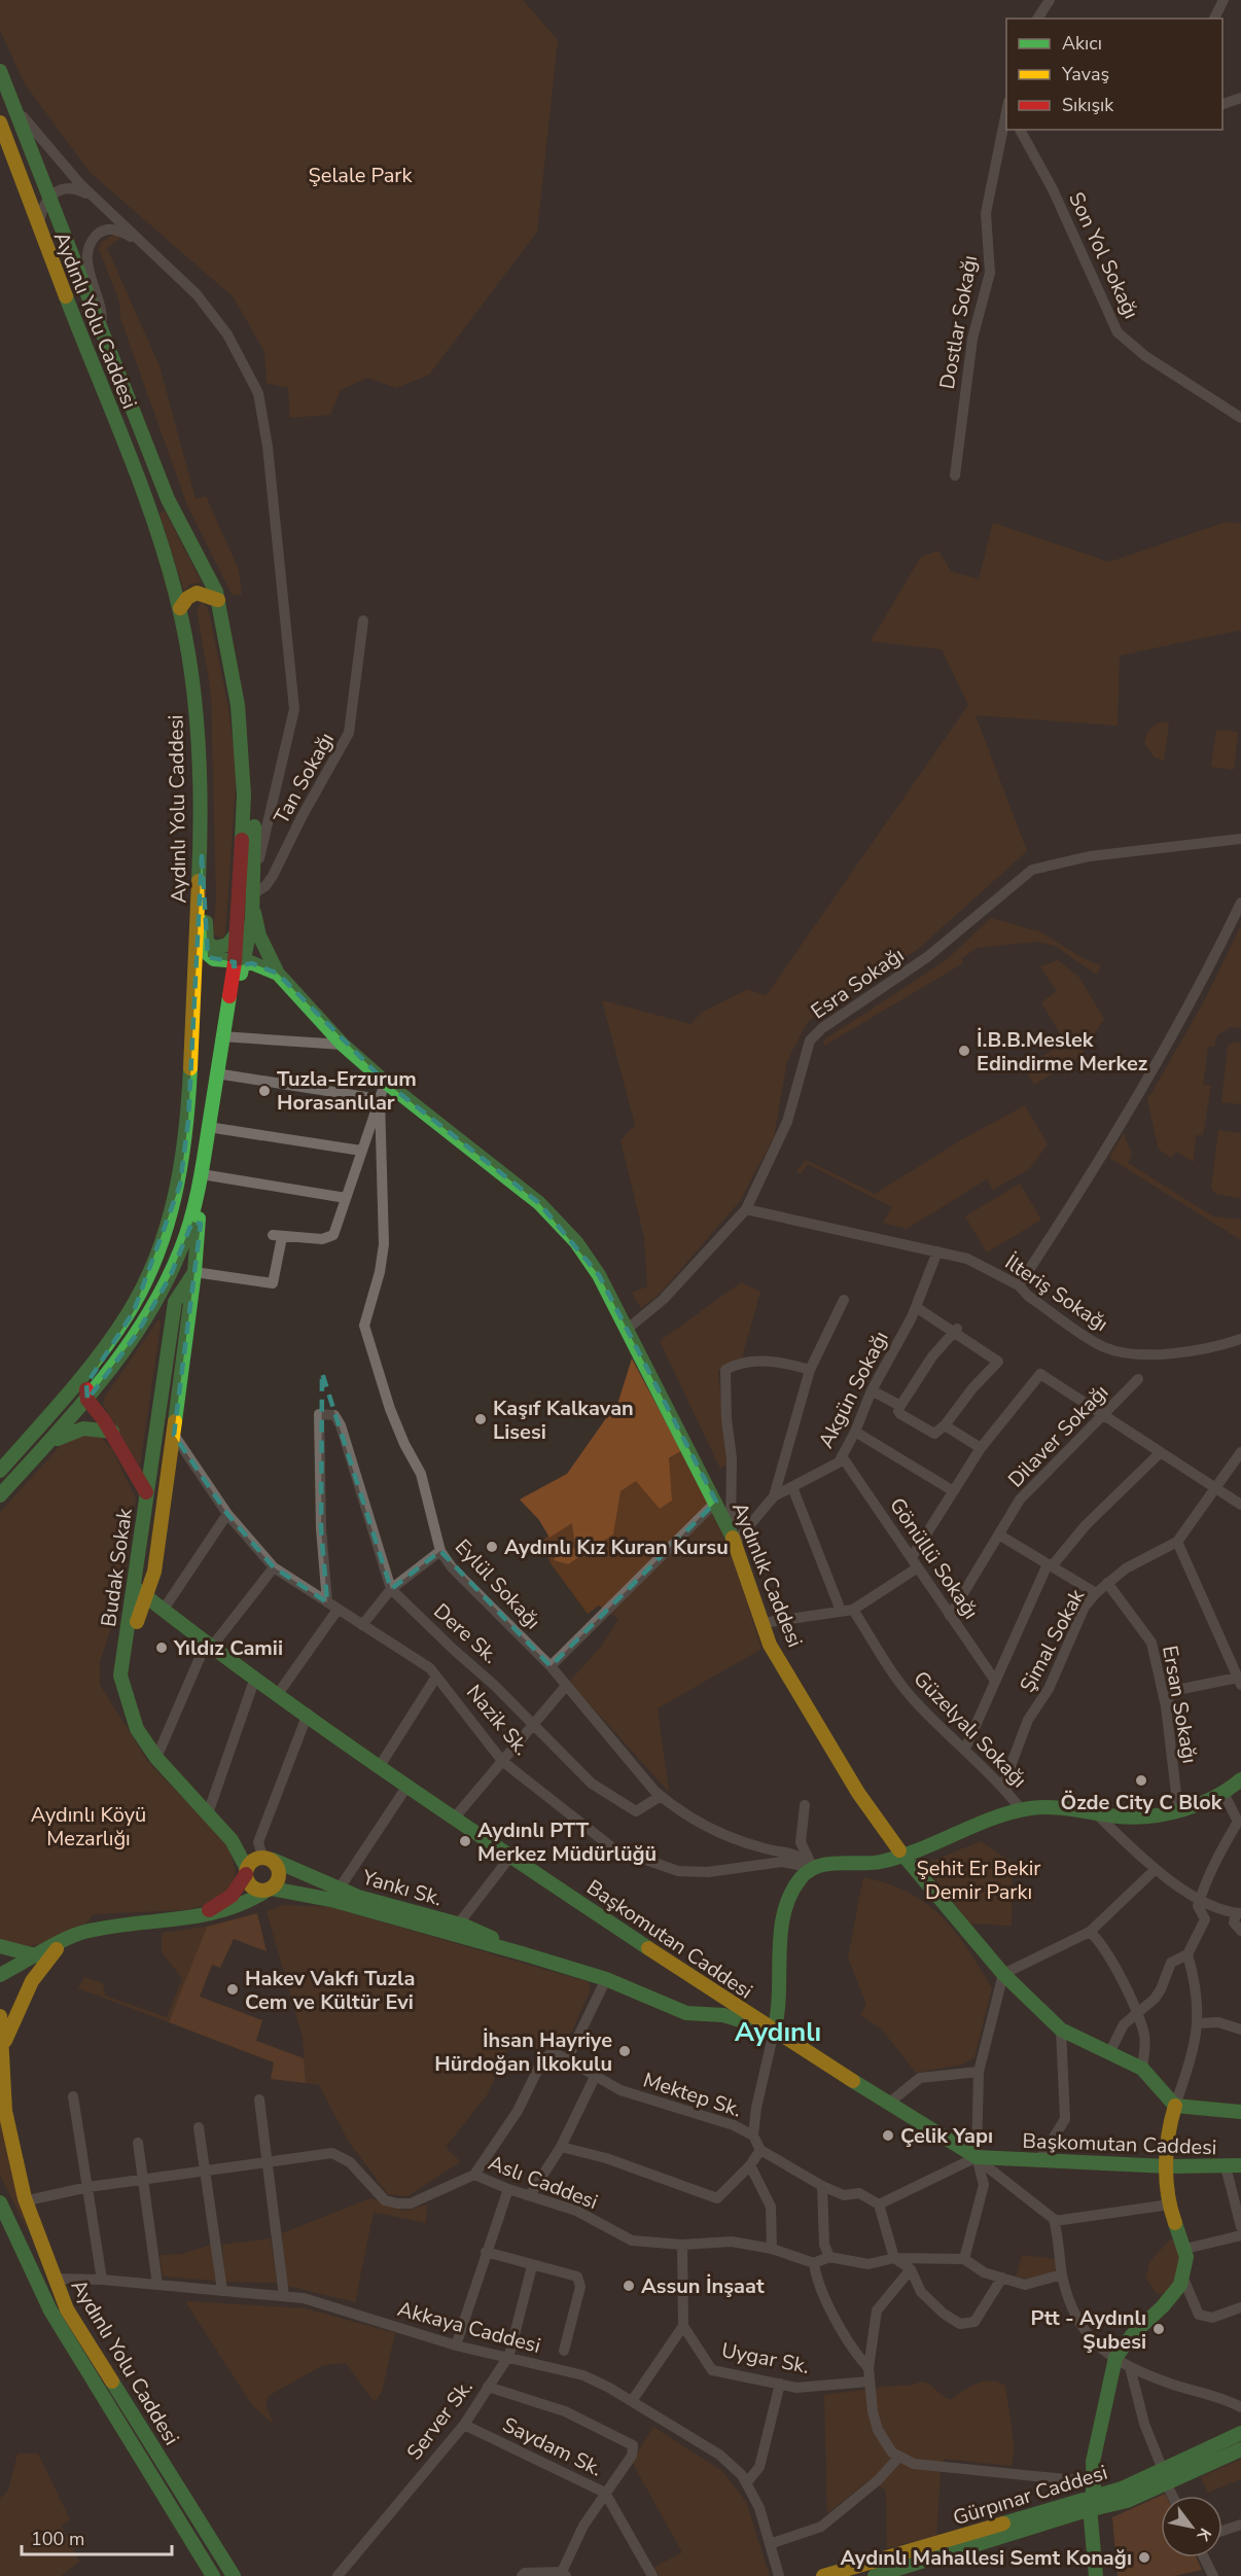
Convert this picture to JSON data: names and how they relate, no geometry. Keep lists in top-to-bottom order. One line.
{"streets":{"main road":["Aydınlı Yolu Caddesi","Budak Sokak","Aydınlık Caddesi","Nazik Sk.","Yankı Sk.","Başkomutan Caddesi","Gürpınar Caddesi"],"street":["Son Yol Sokağı","Dostlar Sokağı","Tan Sokağı","Esra Sokağı","İlteriş Sokağı","Akgün Sokağı","Dilaver Sokağı","Gönüllü Sokağı","Eylül Sokağı","Dere Sk.","Şimal Sokak","Ersan Sokağı","Güzelyalı Sokağı","Mektep Sk.","Aslı Caddesi","Akkaya Caddesi","Uygar Sk.","Server Sk.","Saydam Sk."]},"crossings":[["Aydınlı Yolu Caddesi","Budak Sokak"],["Aydınlı Yolu Caddesi","Aydınlık Caddesi"],["Aydınlı Yolu Caddesi","Aslı Caddesi"],["Aydınlı Yolu Caddesi","Akkaya Caddesi"],["Esra Sokağı","İlteriş Sokağı"],["Esra Sokağı","Aydınlık Caddesi"],["İlteriş Sokağı","Akgün Sokağı"],["Akgün Sokağı","Gönüllü Sokağı"],["Akgün Sokağı","Aydınlık Caddesi"],["Dilaver Sokağı","Gönüllü Sokağı"],["Budak Sokak","Nazik Sk."],["Budak Sokak","Başkomutan Caddesi"],["Aydınlık Caddesi","Eylül Sokağı"],["Aydınlık Caddesi","Nazik Sk."],["Eylül Sokağı","Dere Sk."],["Eylül Sokağı","Nazik Sk."],["Dere Sk.","Nazik Sk."],["Şimal Sokak","Ersan Sokağı"],["Şimal Sokak","Güzelyalı Sokağı"],["Ersan Sokağı","Nazik Sk."],["Nazik Sk.","Güzelyalı Sokağı"],["Yankı Sk.","Başkomutan Caddesi"],["Akkaya Caddesi","Server Sk."],["Server Sk.","Saydam Sk."]],"districts":["Aydınlı"],"parks":["Şelale Park","Aydınlı Köyü Mezarlığı","Şehit Er Bekir Demir Parkı"],"places":["İ.B.B.Meslek Edindirme Merkez","Tuzla-Erzurum Horasanlılar","Kaşıf Kalkavan Lisesi","Aydınlı Kız Kuran Kursu","Yıldız Camii","Özde City C Blok","Aydınlı PTT Merkez Müdürlüğü","Hakev Vakfı Tuzla Cem ve Kültür Evi","İhsan Hayriye Hürdoğan İlkokulu","Çelik Yapı","Assun İnşaat","Ptt - Aydınlı Şubesi","Aydınlı Mahallesi Semt Konağı"],"legend":["Akıcı","Yavaş","Sıkışık"],"scale_bar":"100 m","north":"bottom right"}
